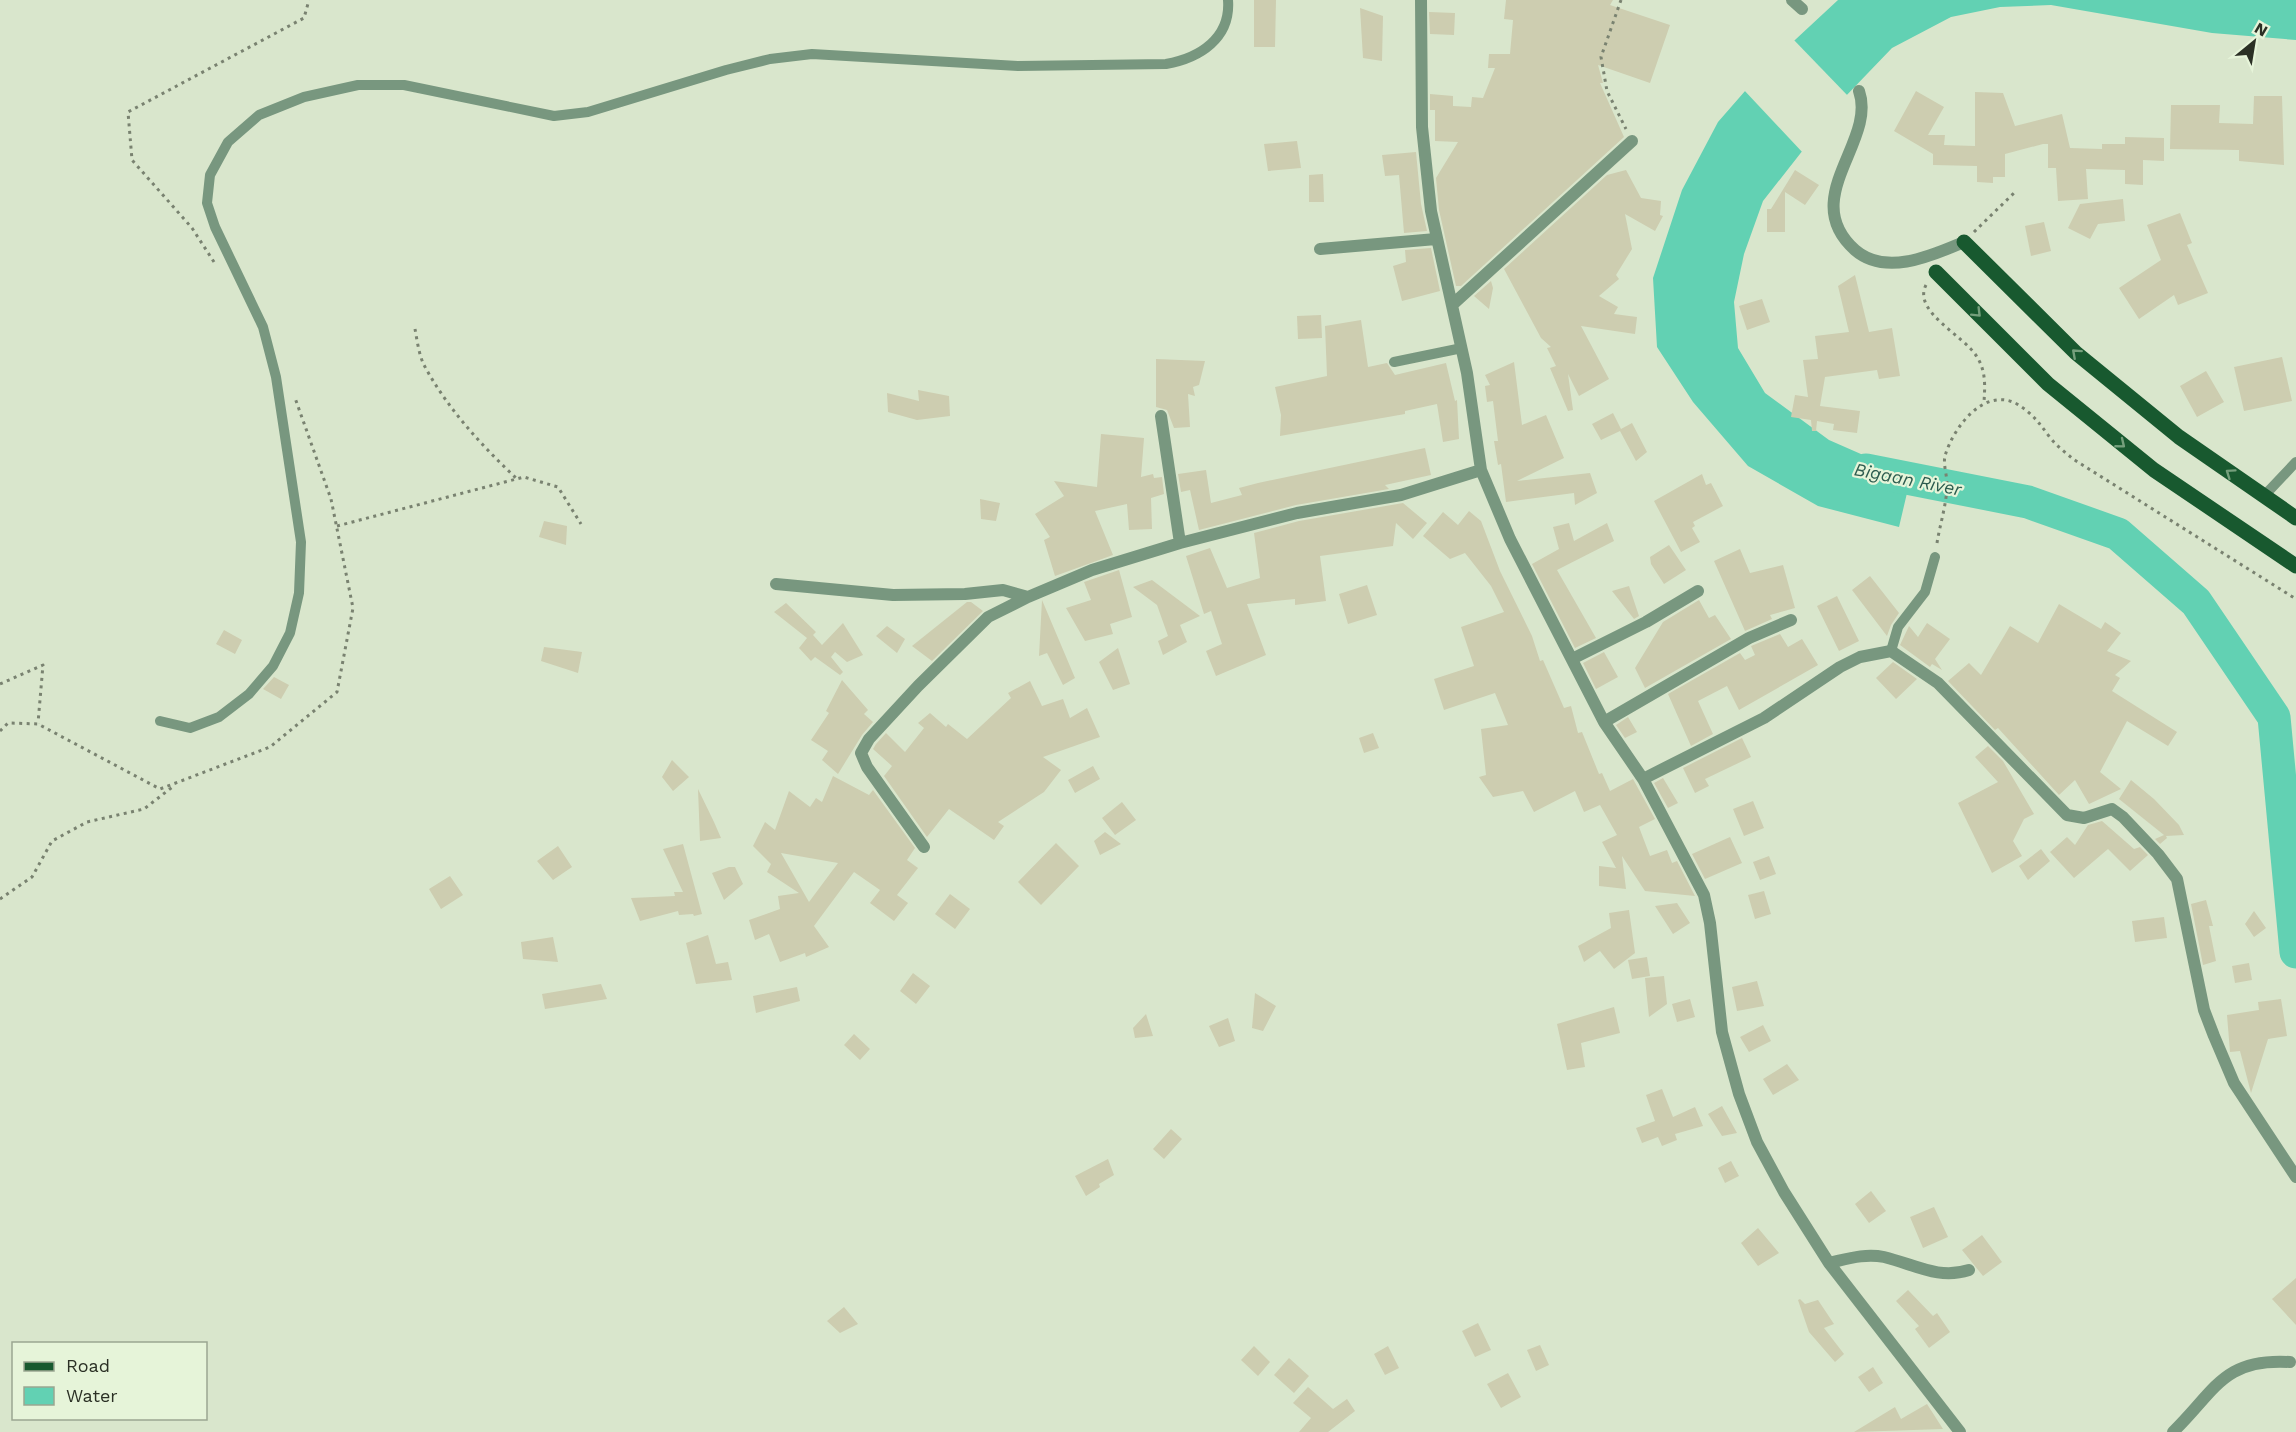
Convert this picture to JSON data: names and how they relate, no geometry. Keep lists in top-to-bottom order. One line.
{"water":["Bigaan River"],"legend":["Road","Water"],"north":"top right"}
